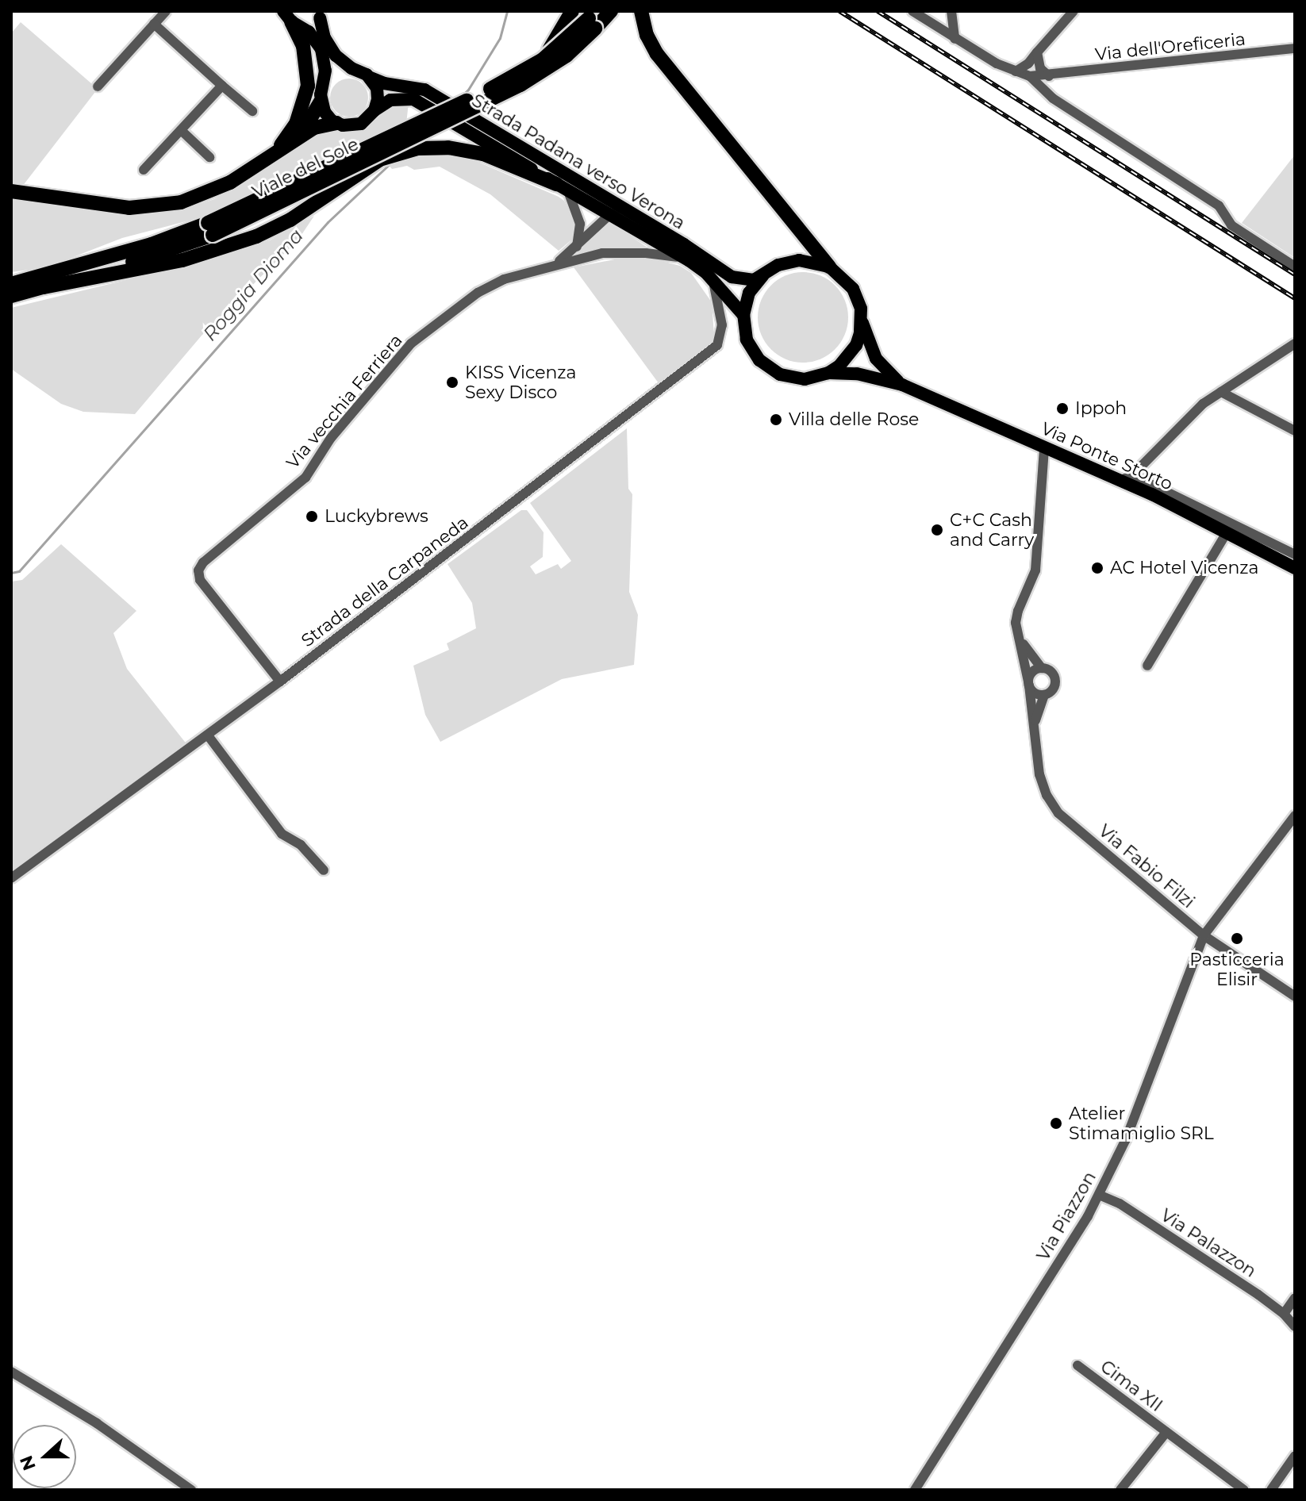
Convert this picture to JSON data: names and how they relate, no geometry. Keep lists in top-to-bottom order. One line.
{"streets":{"highway":["Viale del Sole"],"main road":["Strada Padana verso Verona","Via Ponte Storto"],"street":["Via dell'Oreficeria","Via vecchia Ferriera","Strada della Carpaneda","Via Fabio Filzi","Via Piazzon","Via Palazzon","Cima XII"]},"crossings":[["Strada Padana verso Verona","Via vecchia Ferriera"],["Strada Padana verso Verona","Via Ponte Storto"],["Strada Padana verso Verona","Strada della Carpaneda"],["Via vecchia Ferriera","Strada della Carpaneda"],["Via Fabio Filzi","Via Piazzon"],["Via Piazzon","Via Palazzon"]],"water":["Roggia Dioma"],"places":["KISS Vicenza Sexy Disco","Ippoh","Villa delle Rose","Luckybrews","C+C Cash and Carry","AC Hotel Vicenza","Pasticceria Elisir","Atelier Stimamiglio SRL"],"north":"left"}
